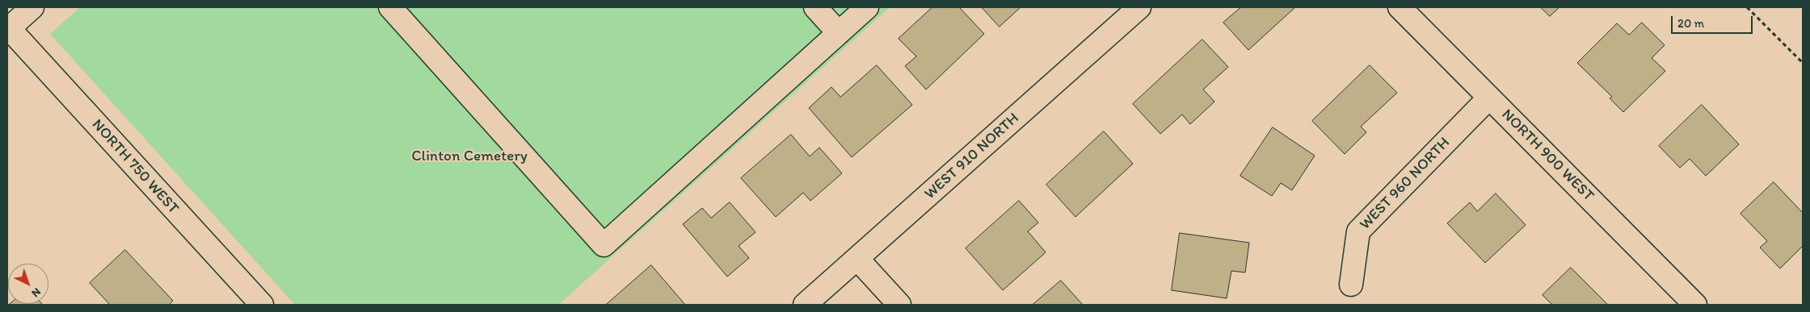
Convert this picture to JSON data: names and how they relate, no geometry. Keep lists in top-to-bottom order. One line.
{"streets":{"street":["NORTH 900 WEST","WEST 910 NORTH","NORTH 750 WEST","WEST 960 NORTH"]},"crossings":[["NORTH 900 WEST","WEST 960 NORTH"]],"parks":["Clinton Cemetery"],"scale_bar":"20 m","north":"bottom right"}
